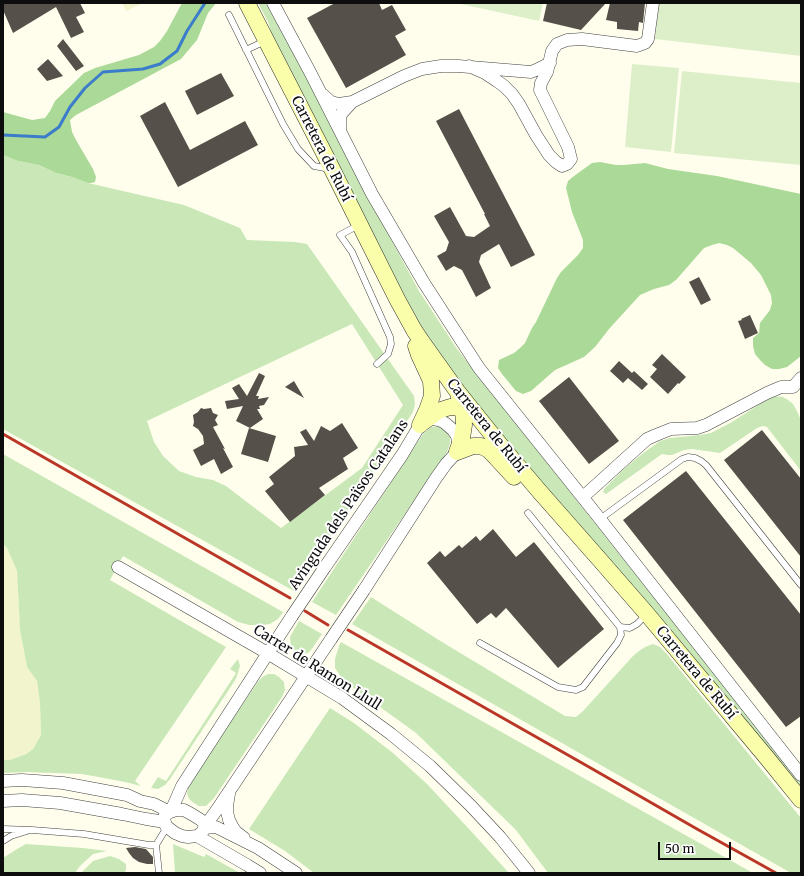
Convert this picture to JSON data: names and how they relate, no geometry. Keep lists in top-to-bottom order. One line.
{"streets":{"main road":["Carretera de Rubí"],"street":["Avinguda dels Països Catalans","Carrer de Ramon Llull"]},"crossings":[["Avinguda dels Països Catalans","Carrer de Ramon Llull"]],"scale_bar":"50 m"}
